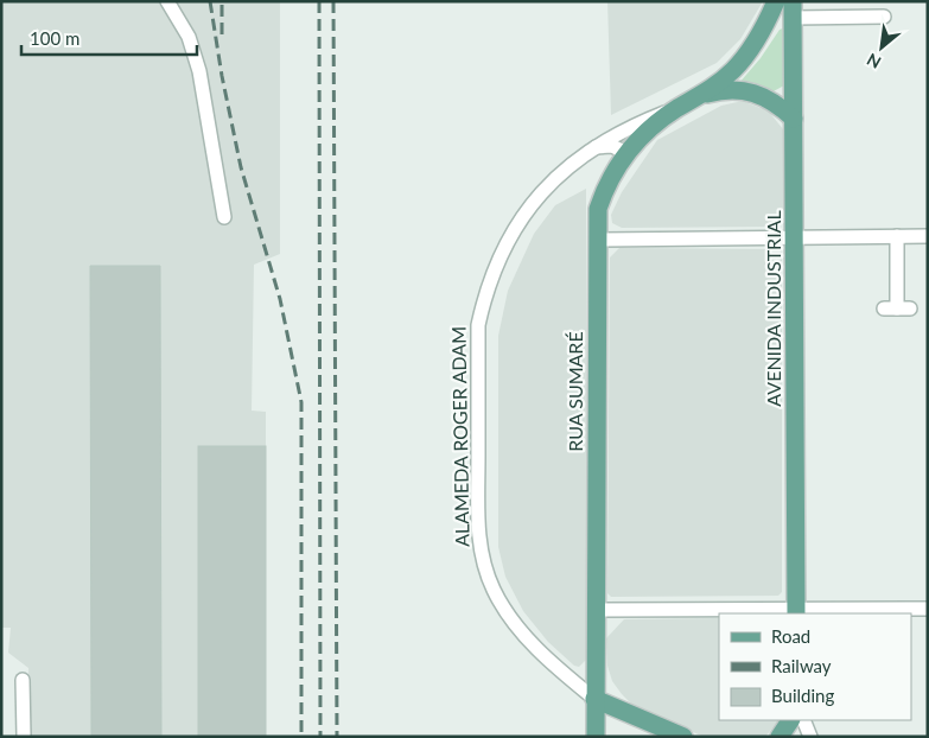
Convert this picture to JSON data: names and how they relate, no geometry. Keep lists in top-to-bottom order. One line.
{"streets":{"main road":["AVENIDA INDUSTRIAL","RUA SUMARÉ","ALAMEDA ROGER ADAM"]},"crossings":[["AVENIDA INDUSTRIAL","RUA SUMARÉ"],["RUA SUMARÉ","ALAMEDA ROGER ADAM"]],"legend":["Road","Railway","Building"],"scale_bar":"100 m","north":"bottom left"}
